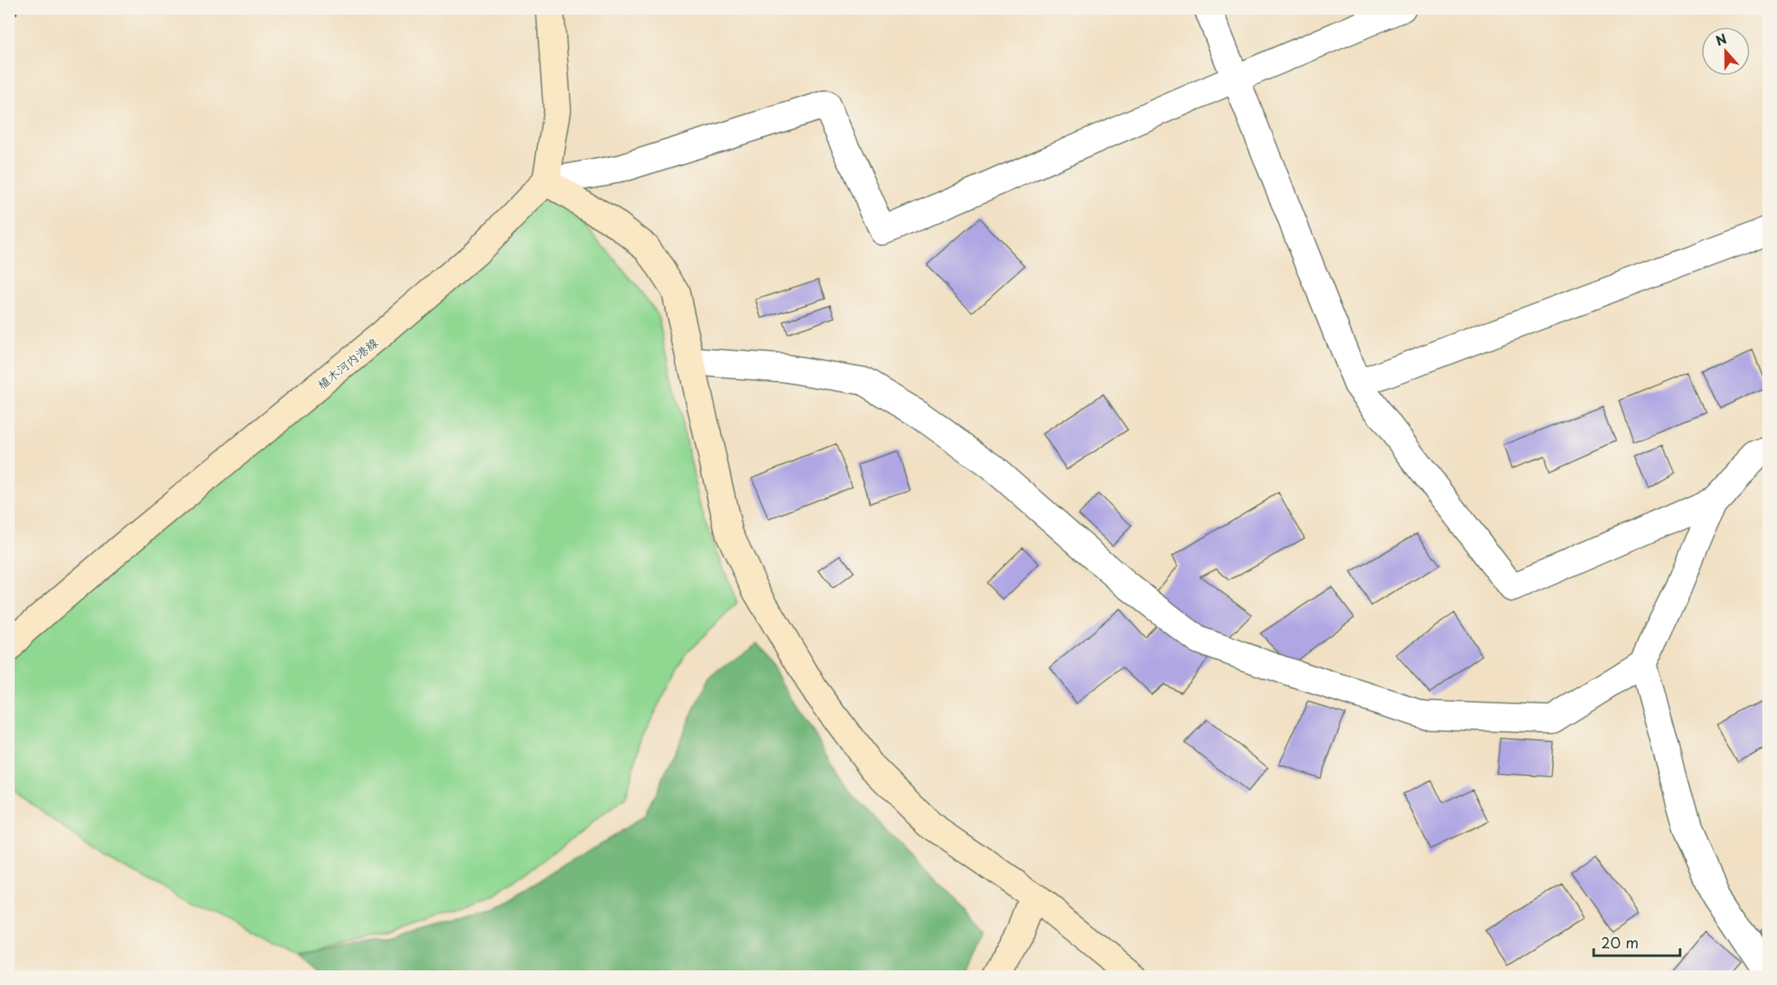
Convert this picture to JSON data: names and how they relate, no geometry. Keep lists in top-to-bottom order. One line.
{"streets":{"street":["植木河内港線"]},"scale_bar":"20 m","north":"top"}
